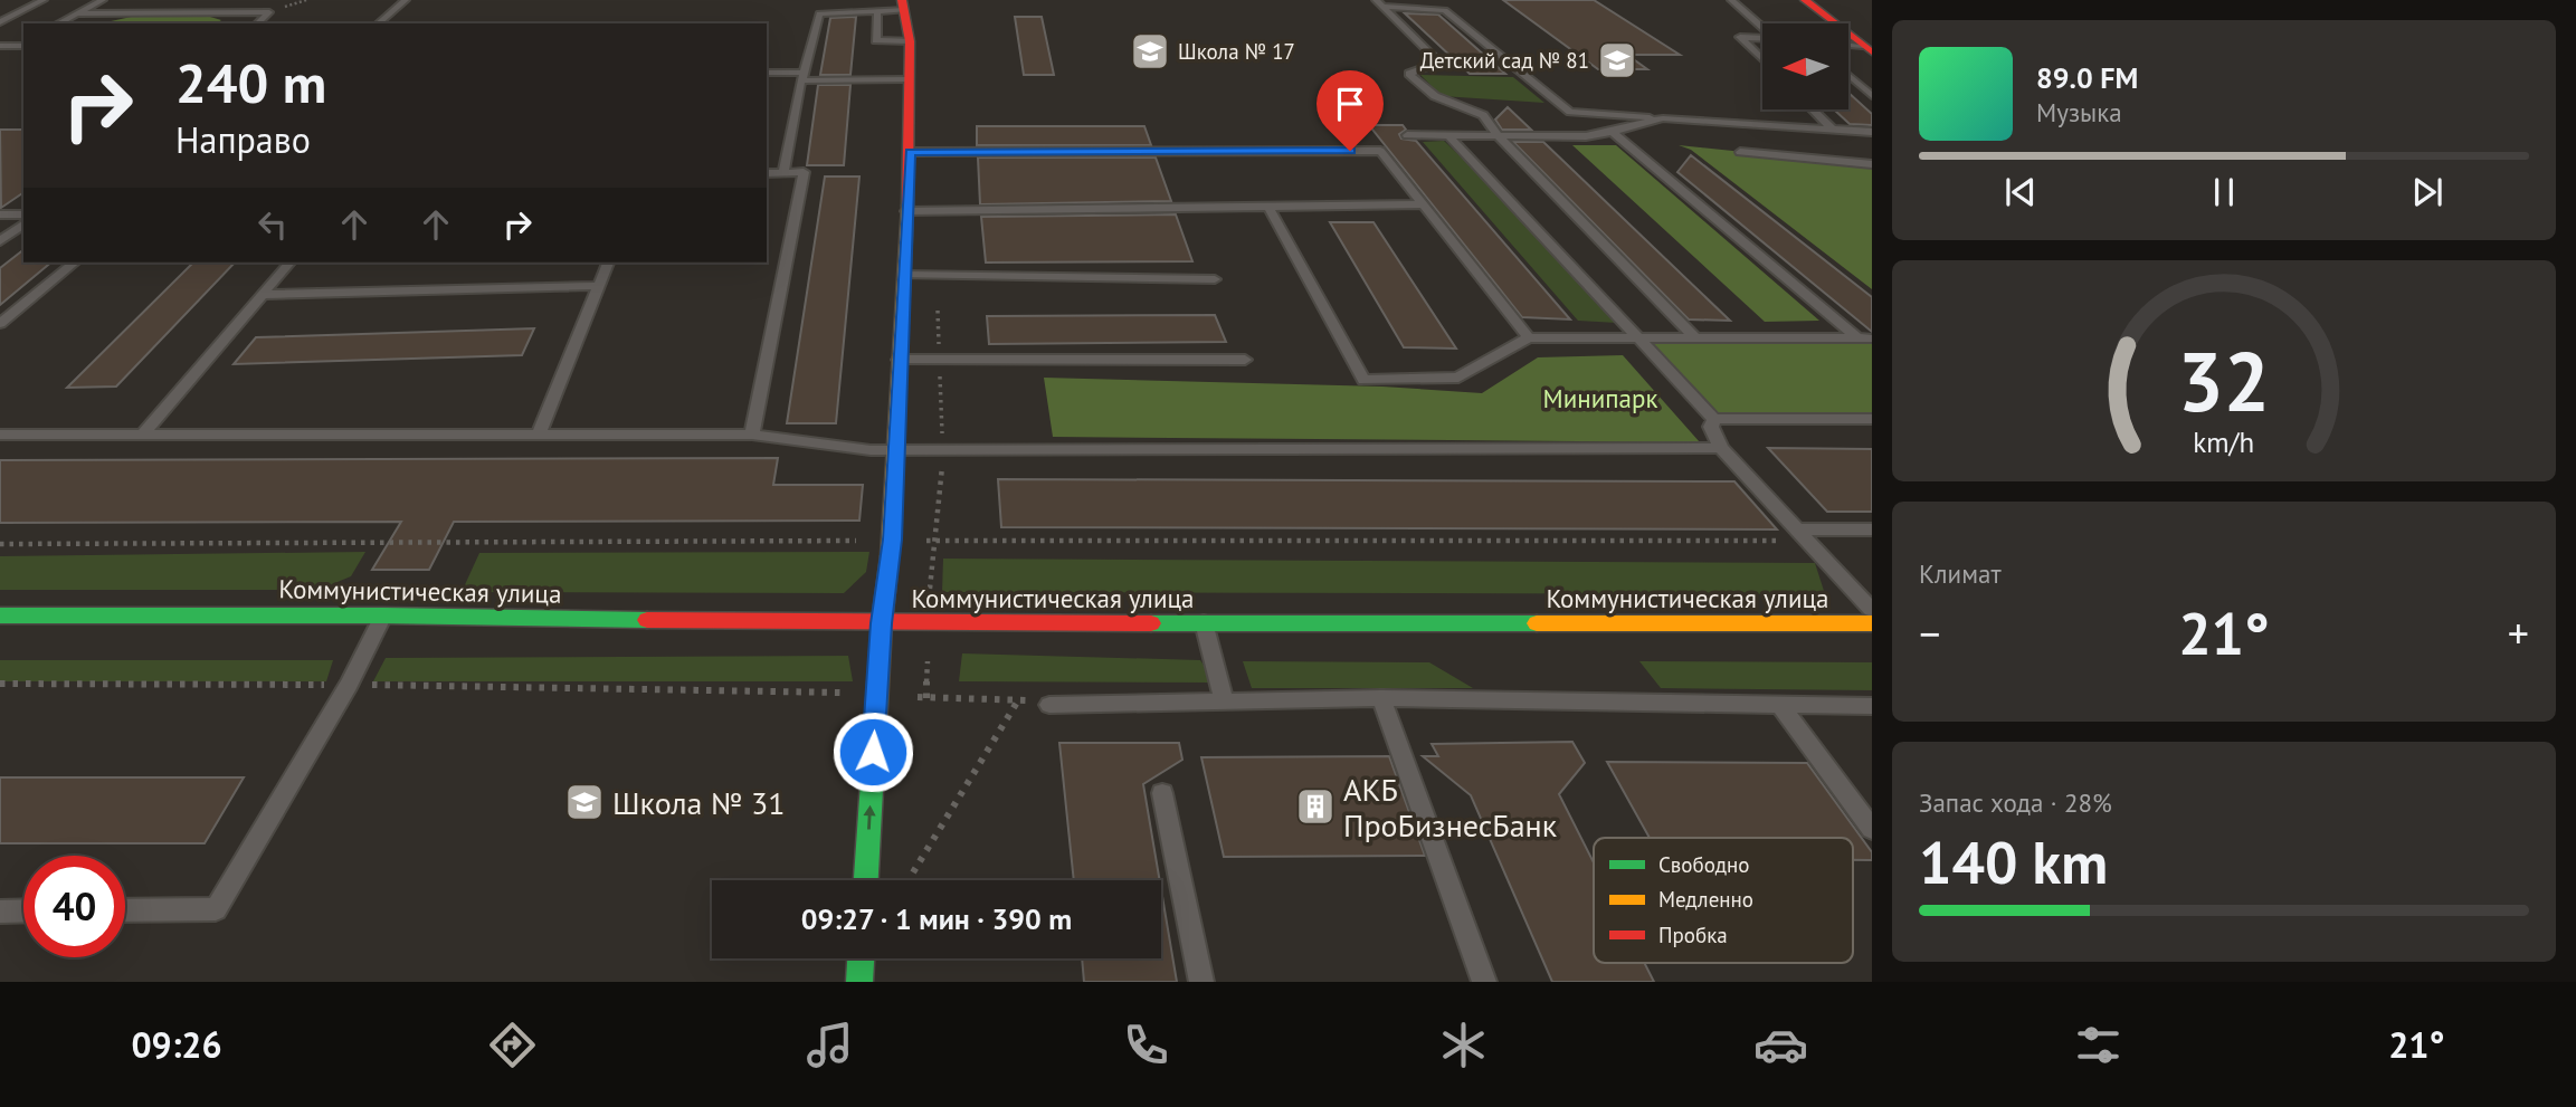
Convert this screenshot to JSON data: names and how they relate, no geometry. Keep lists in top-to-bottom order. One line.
{"streets":{"street":["Коммунистическая улица"]},"parks":["Минипарк"],"places":{"school or university":["Школа № 17","Детский сад № 81","Школа № 31"],"building":["АКБ ПроБизнесБанк"]},"legend":["Свободно","Медленно","Пробка"],"north":"left","page":{"turn":["240 m","Направо"],"song":["89.0 FM","Музыка"],"tile":["Климат",["Запас хода · 28%","140 km"]],"heat":["−","21°","+"],"limit":"40","trip":"09:27 · 1 мин · 390 m","tabs":["09:26","21°"],"gauge":["32","km/h"]}}
